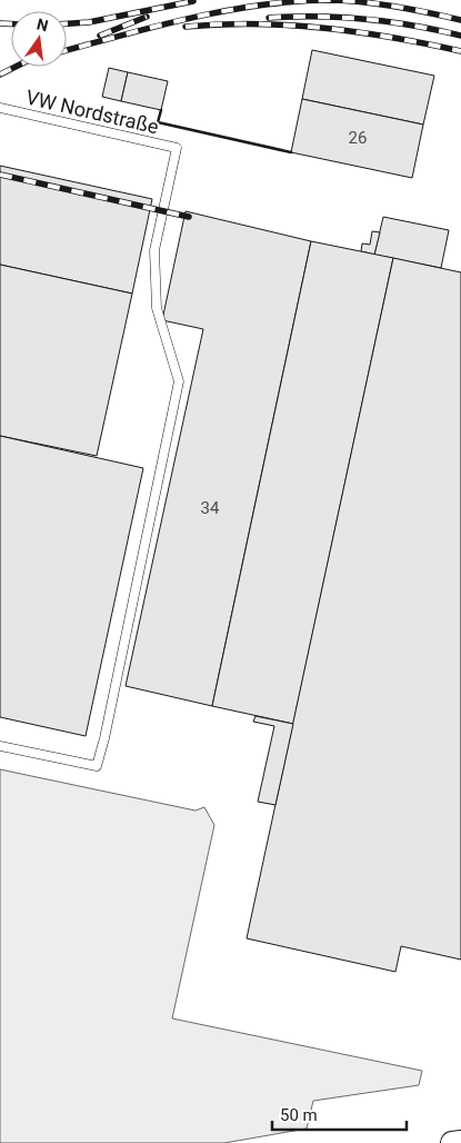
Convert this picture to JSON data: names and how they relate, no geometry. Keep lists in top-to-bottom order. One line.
{"streets":{"lane":["VW Nordstraße"]},"house_numbers":["26","34"],"scale_bar":"50 m","north":"top"}
